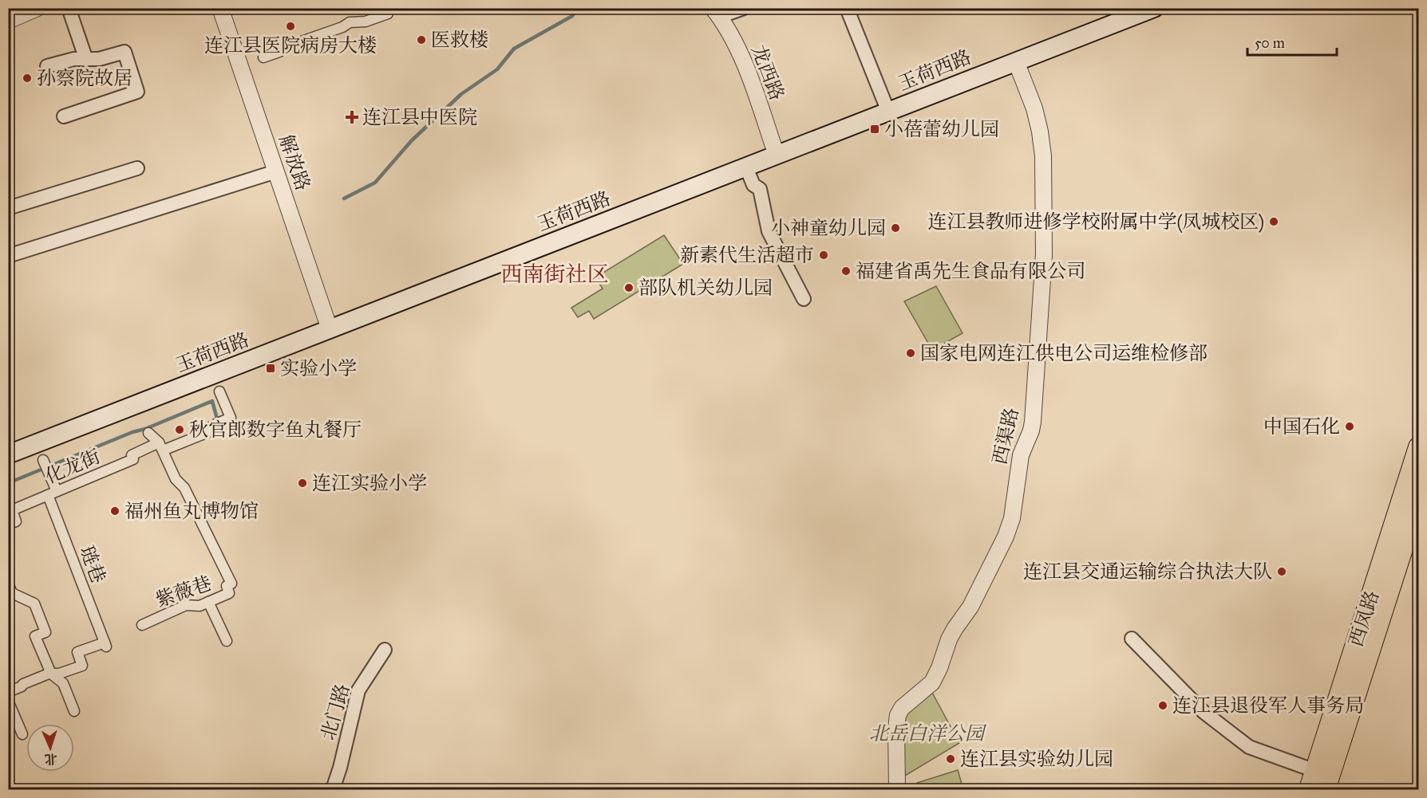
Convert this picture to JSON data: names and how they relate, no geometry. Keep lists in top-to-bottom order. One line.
{"streets":{"main road":["玉荷西路","西凤路"],"street":["龙西路","解放路","西渠路","化龙街","琏巷","紫薇巷","北门路"]},"crossings":[["玉荷西路","龙西路"],["玉荷西路","解放路"],["玉荷西路","西渠路"],["化龙街","琏巷"],["化龙街","紫薇巷"]],"districts":["西南街社区"],"parks":["北岳白洋公园"],"places":{"other":["连江县医院病房大楼","医救楼","孙察院故居","连江县教师进修学校附属中学(凤城校区)","小神童幼儿园","新素代生活超市","福建省禹先生食品有限公司","部队机关幼儿园","国家电网连江供电公司运维检修部","中国石化","秋官郎数字鱼丸餐厅","连江实验小学","福州鱼丸博物馆","连江县交通运输综合执法大队","连江县退役军人事务局","连江县实验幼儿园"],"health":["连江县中医院"],"transit":["小蓓蕾幼儿园","实验小学"]},"scale_bar":"50 m","north":"bottom"}
